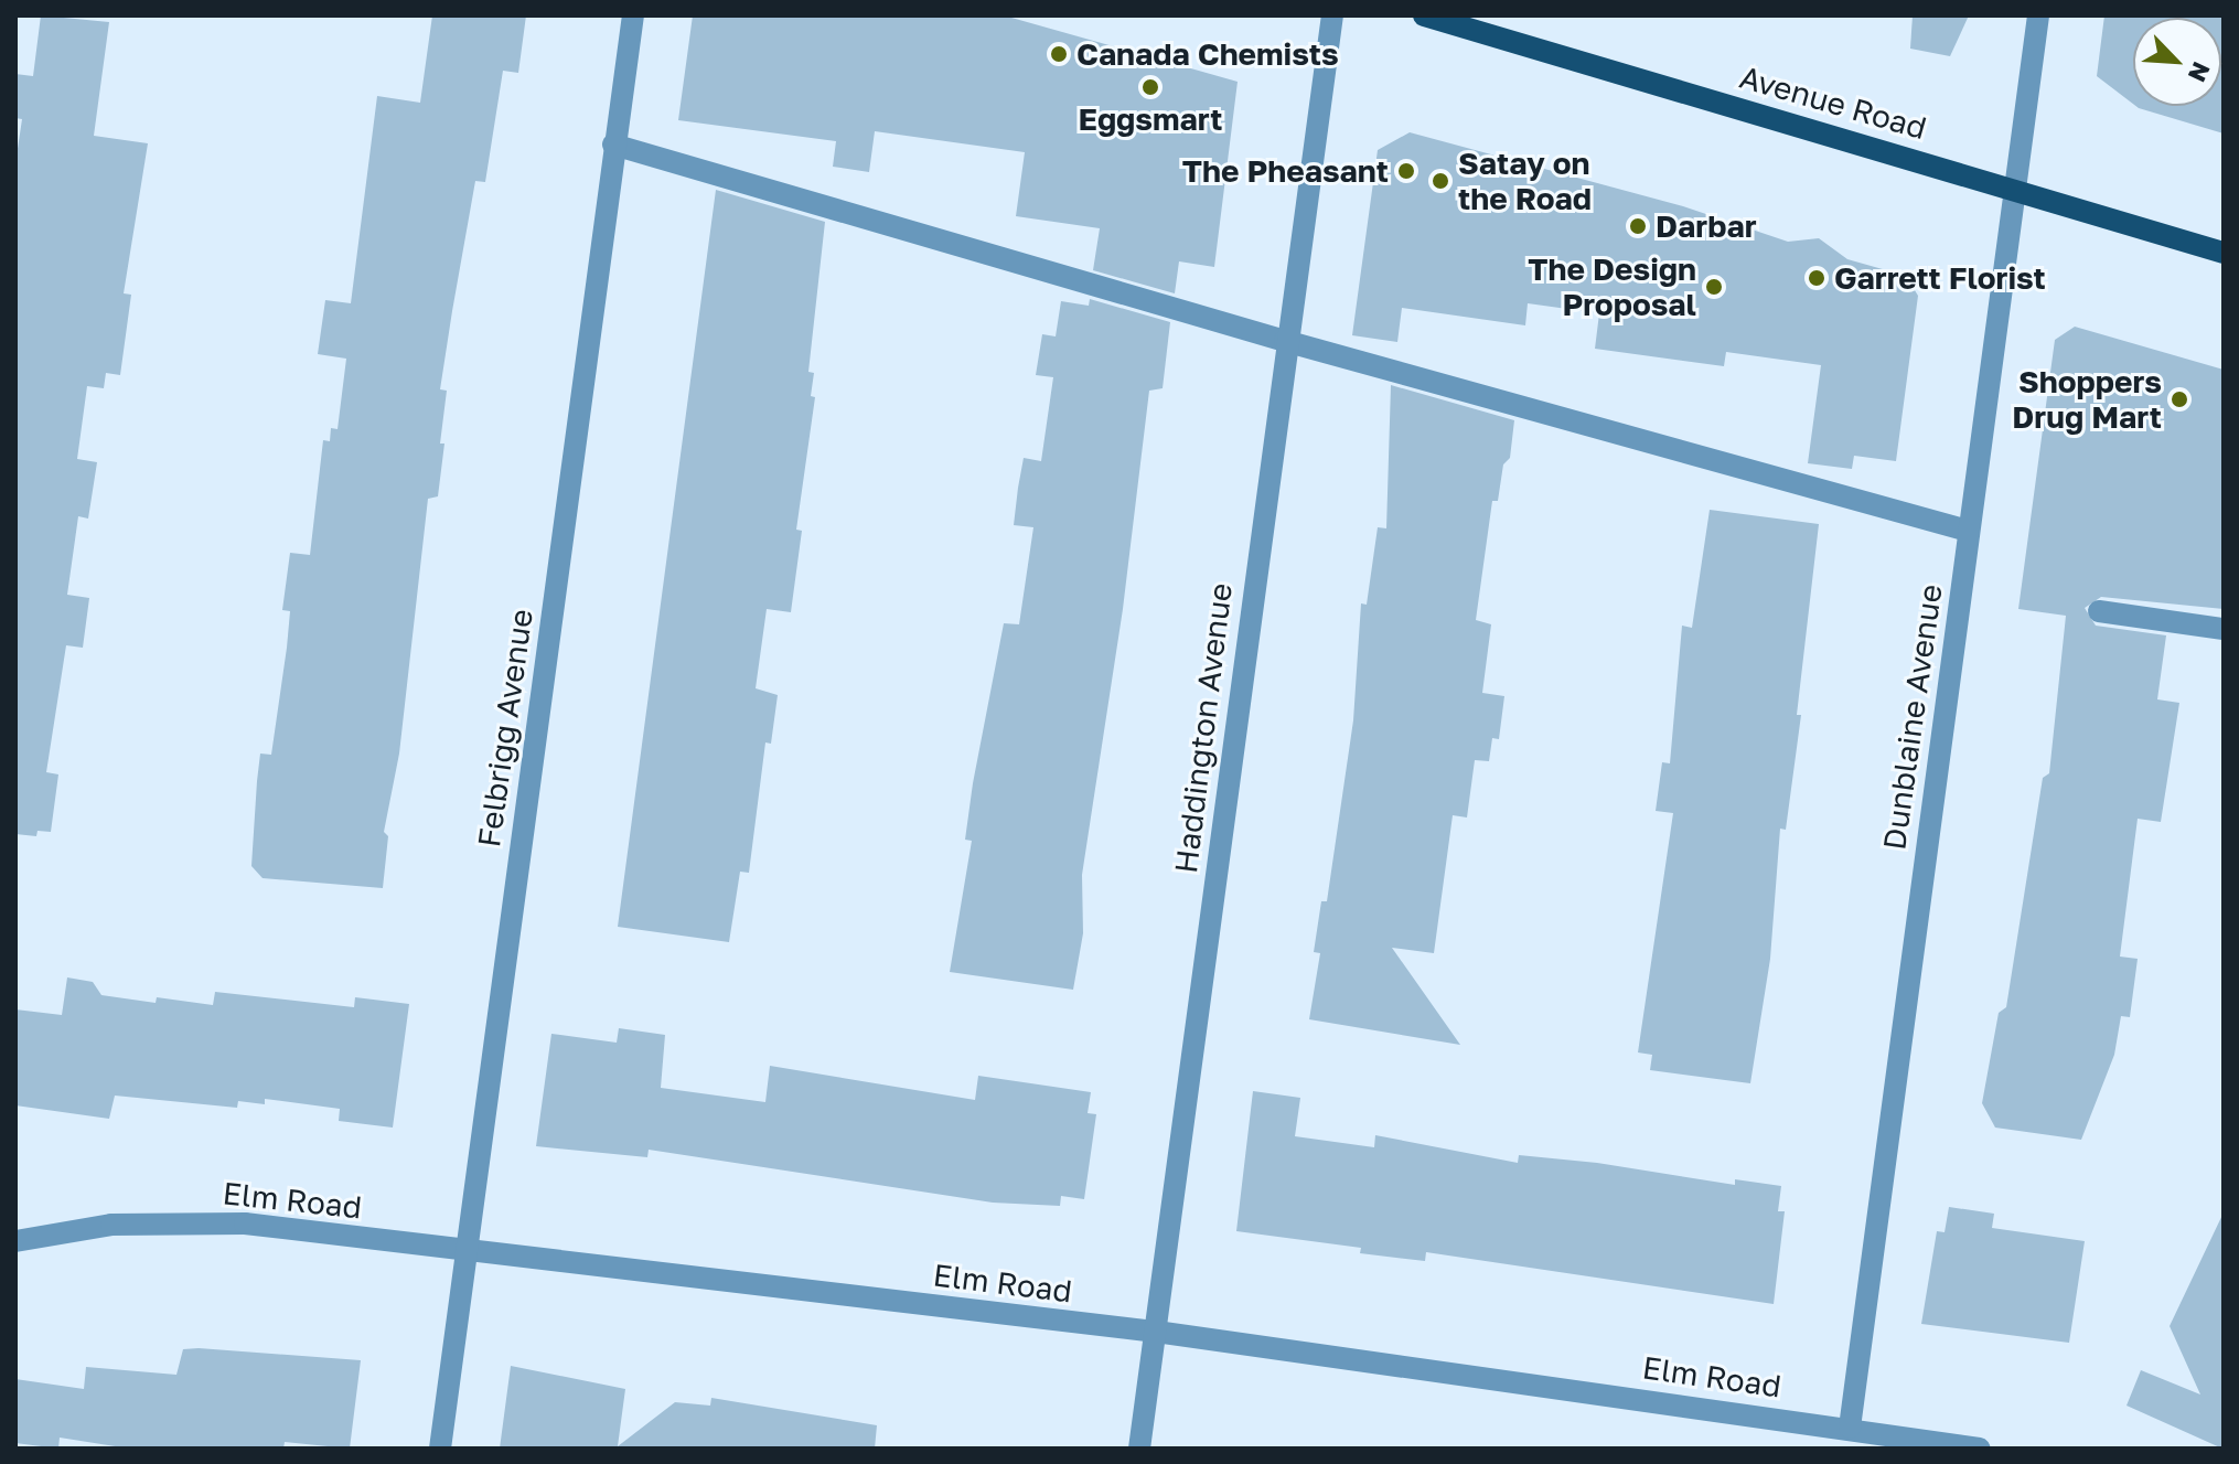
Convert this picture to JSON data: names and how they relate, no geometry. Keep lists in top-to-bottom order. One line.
{"streets":{"main road":["Avenue Road"],"street":["Dunblaine Avenue","Felbrigg Avenue","Haddington Avenue","Elm Road"]},"crossings":[["Avenue Road","Dunblaine Avenue"],["Dunblaine Avenue","Elm Road"],["Felbrigg Avenue","Elm Road"],["Haddington Avenue","Elm Road"]],"places":["Canada Chemists","Eggsmart","The Pheasant","Satay on the Road","Darbar","Garrett Florist","The Design Proposal","Shoppers Drug Mart"],"north":"bottom right"}
